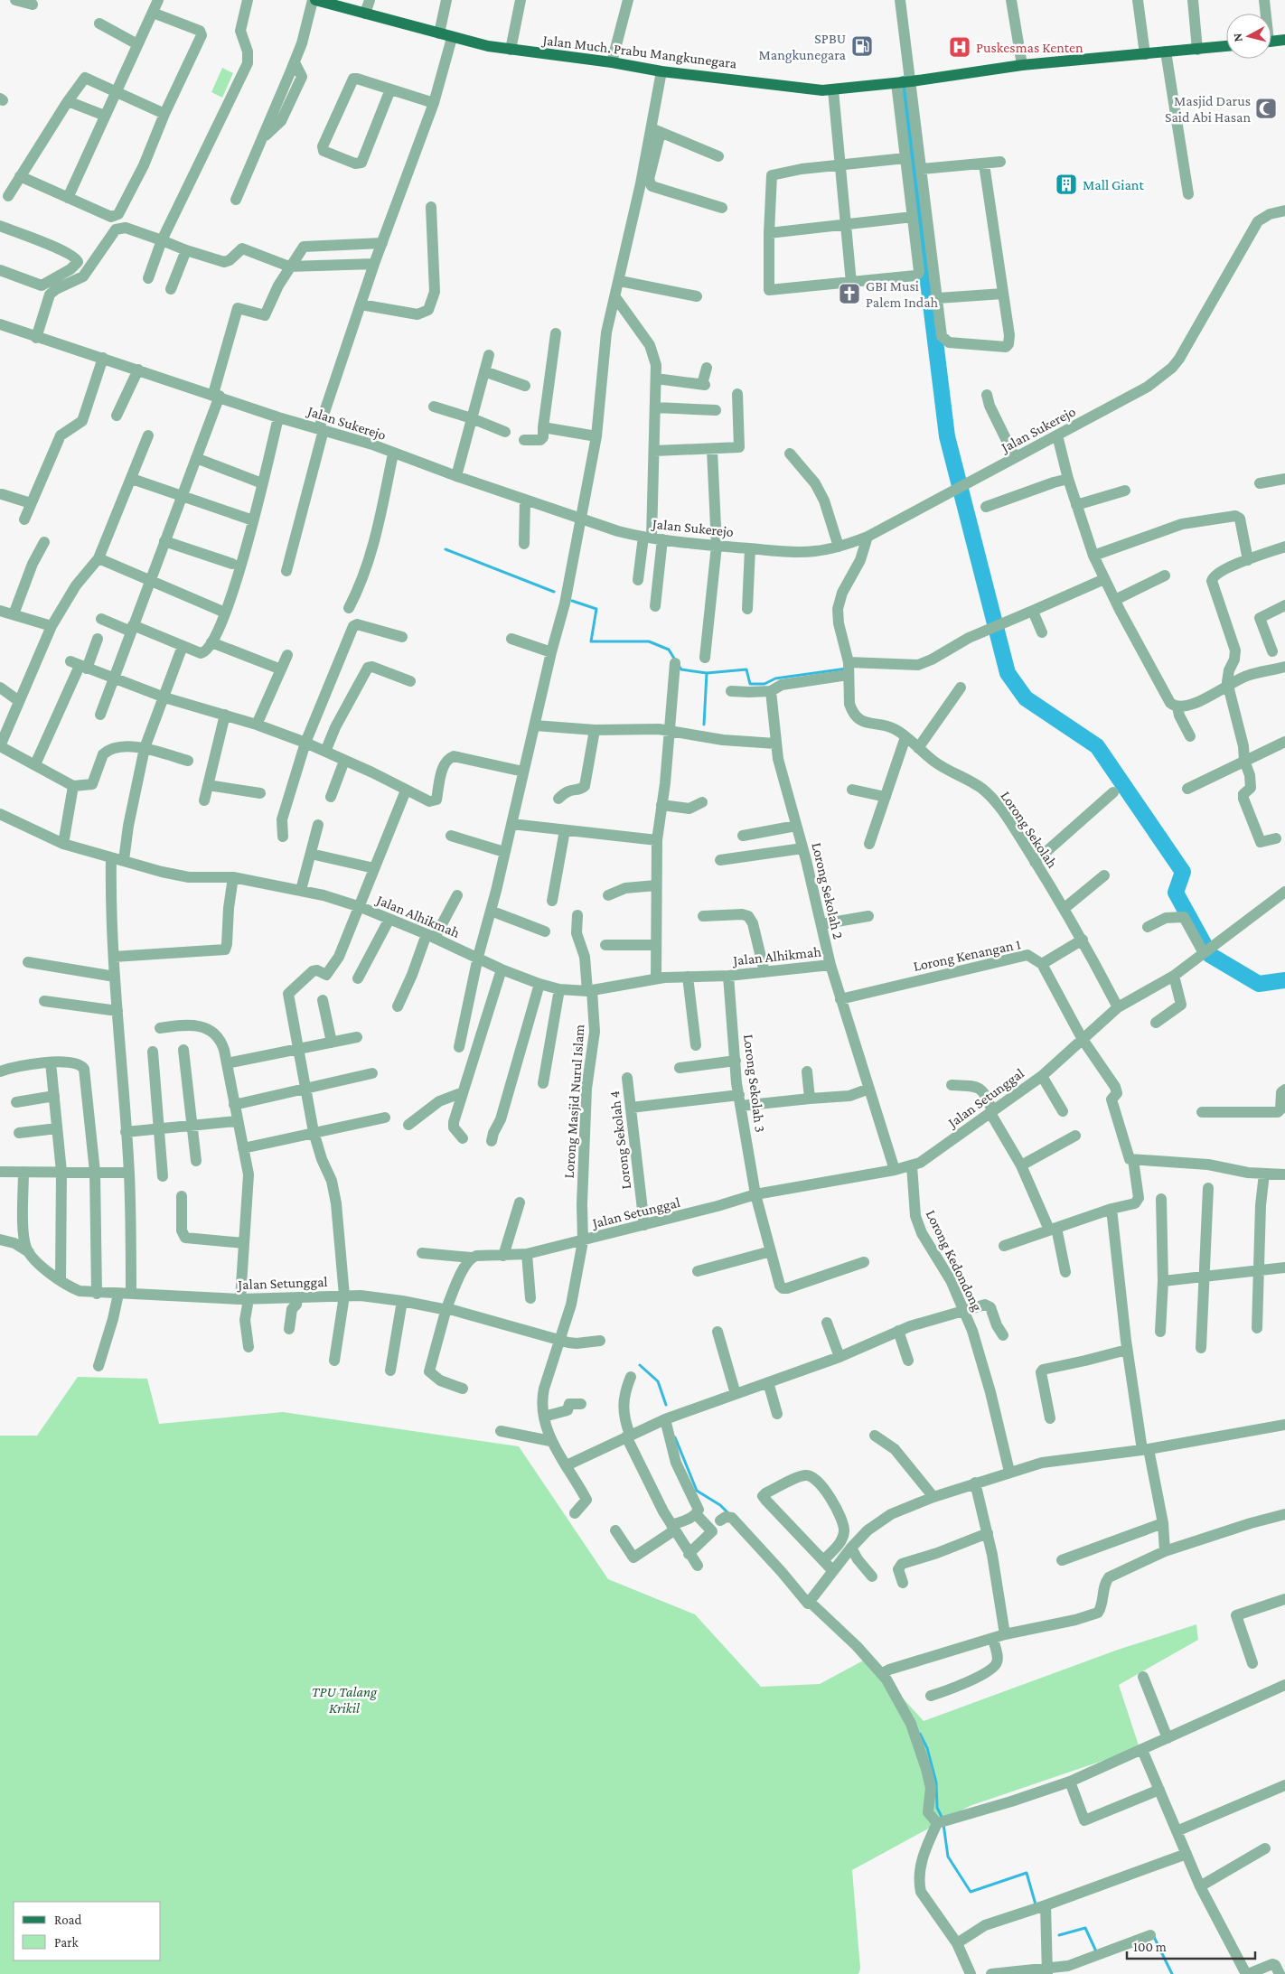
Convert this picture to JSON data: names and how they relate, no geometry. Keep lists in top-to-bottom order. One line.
{"streets":{"main road":["Jalan Much. Prabu Mangkunegara"],"street":["Jalan Sukerejo","Lorong Sekolah","Lorong Sekolah 2","Jalan Alhikmah","Lorong Kenangan 1","Lorong Sekolah 3","Jalan Setunggal","Lorong Masjid Nurul Islam","Lorong Sekolah 4","Lorong Kedondong"]},"crossings":[["Jalan Sukerejo","Lorong Sekolah"],["Lorong Sekolah","Jalan Setunggal"],["Lorong Sekolah 2","Jalan Alhikmah"],["Lorong Sekolah 2","Lorong Kenangan 1"],["Lorong Sekolah 2","Jalan Setunggal"],["Jalan Alhikmah","Lorong Sekolah 3"],["Jalan Alhikmah","Lorong Masjid Nurul Islam"],["Lorong Sekolah 3","Jalan Setunggal"],["Jalan Setunggal","Lorong Masjid Nurul Islam"],["Jalan Setunggal","Lorong Sekolah 4"],["Jalan Setunggal","Lorong Kedondong"]],"parks":["TPU Talang Krikil"],"places":{"fuel station":["SPBU Mangkunegara"],"hospital":["Puskesmas Kenten"],"mosque":["Masjid Darus Said Abi Hasan"],"building":["Mall Giant"],"church":["GBI Musi Palem Indah"]},"legend":["Road","Park"],"scale_bar":"100 m","north":"left"}
